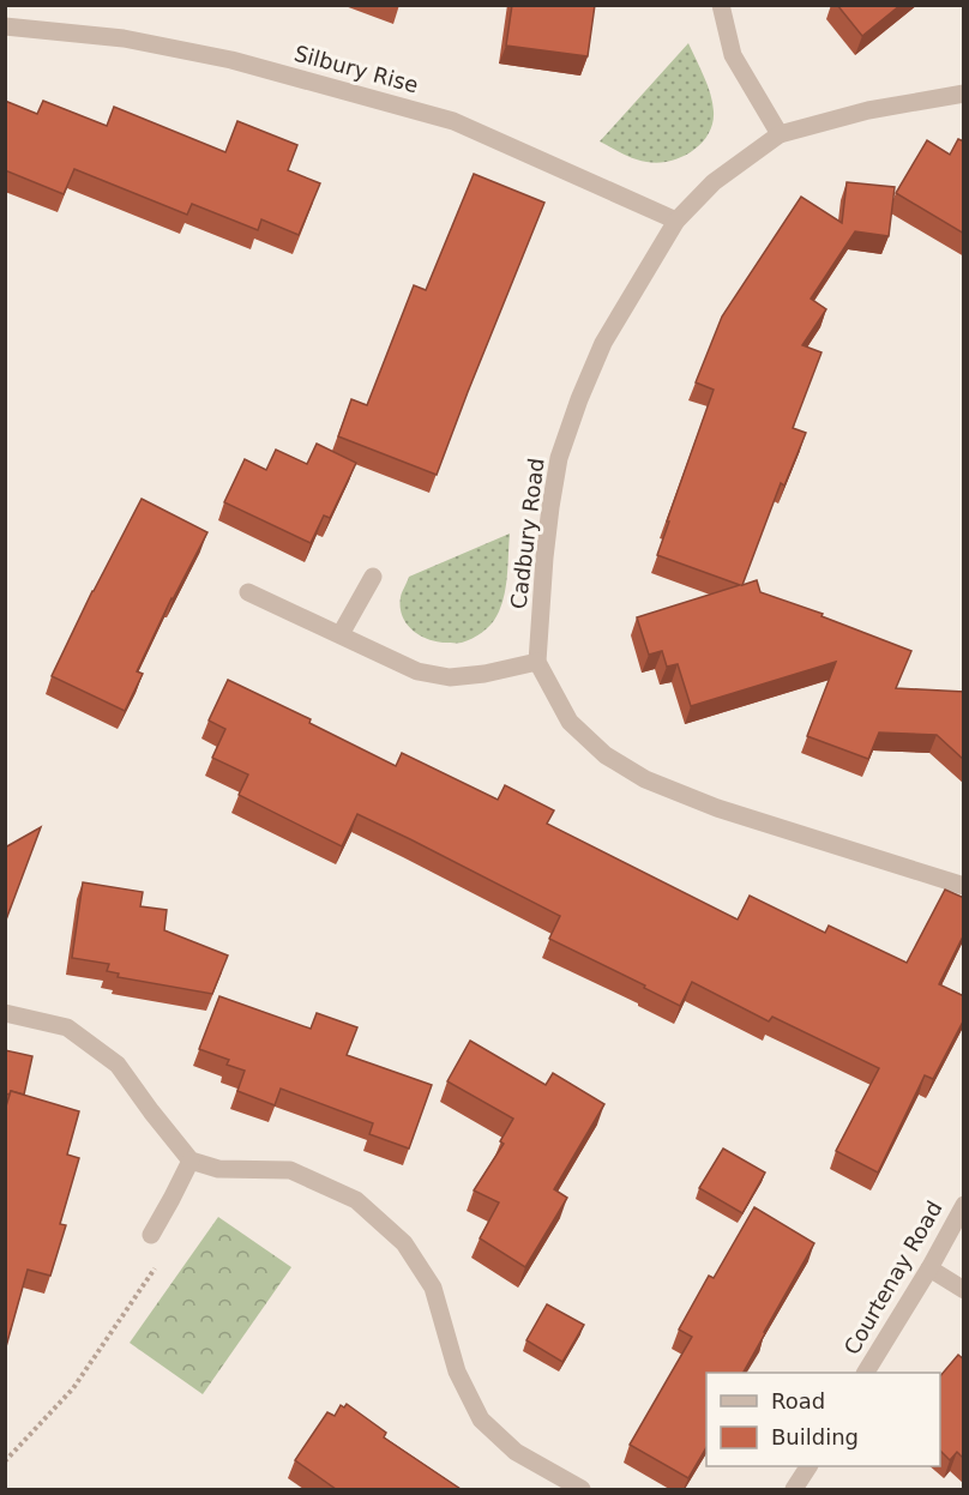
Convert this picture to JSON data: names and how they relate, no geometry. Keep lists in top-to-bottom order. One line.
{"streets":{"street":["Silbury Rise","Cadbury Road","Courtenay Road"]},"crossings":[["Silbury Rise","Cadbury Road"]],"legend":["Road","Building"]}
